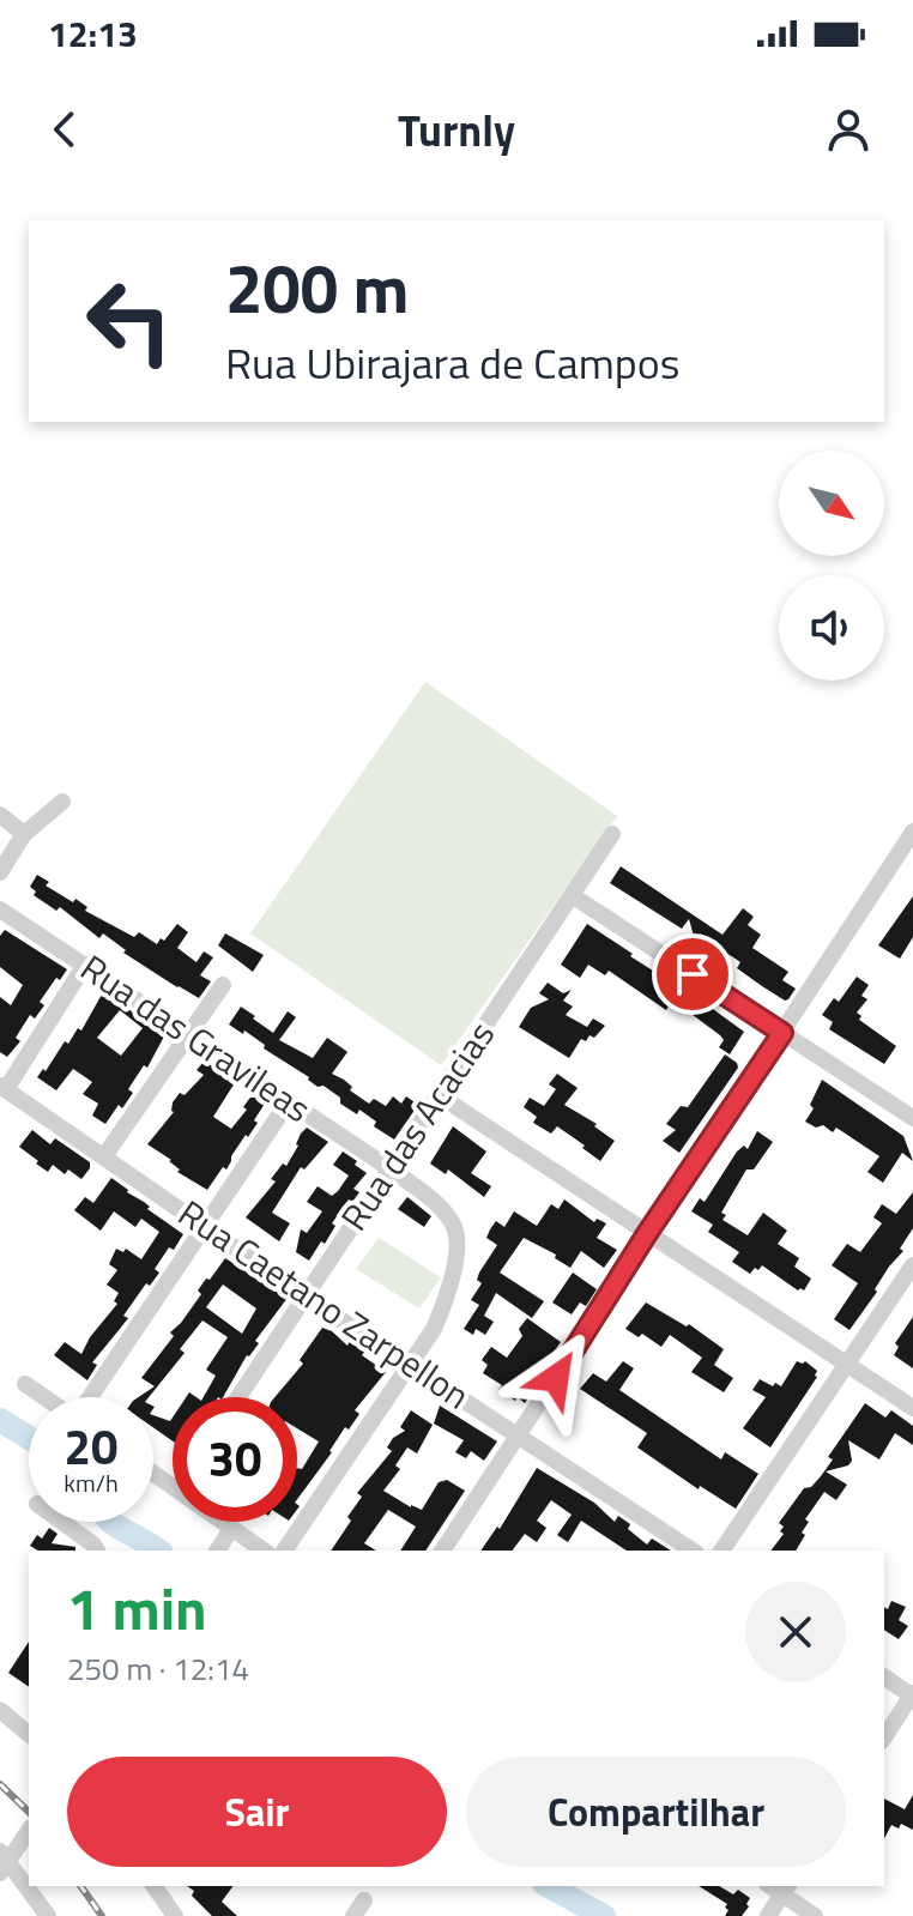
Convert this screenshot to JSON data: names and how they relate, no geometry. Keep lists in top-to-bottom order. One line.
{"streets":{"street":["Rua das Gravileas","Rua das Acacias","Rua Caetano Zarpellon"]},"crossings":[["Rua das Gravileas","Rua das Acacias"],["Rua das Gravileas","Rua Caetano Zarpellon"],["Rua das Acacias","Rua Caetano Zarpellon"]],"north":"bottom right","page":{"status":"12:13","header":"Turnly","turn":["200 m","Rua Ubirajara de Campos"],"speed":"20 km/h","limit":"30","heading":["1 min","250 m · 12:14"],"buttons":["Sair","Compartilhar"]}}
